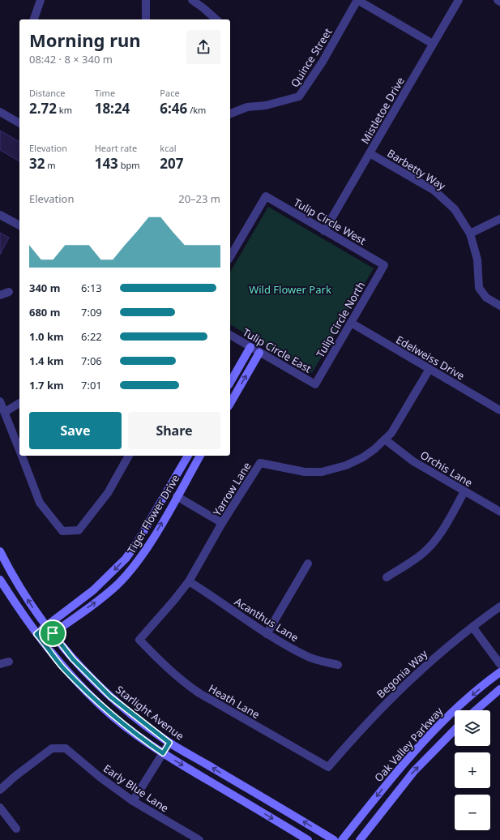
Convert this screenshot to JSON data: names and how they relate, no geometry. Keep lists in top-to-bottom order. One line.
{"streets":{"street":["Quince Street","Mistletoe Drive","Barbetty Way","Tulip Circle West","Tulip Circle North","Tulip Circle East","Edelweiss Drive","Orchis Lane","Yarrow Lane","Tiger Flower Drive","Acanthus Lane","Begonia Way","Heath Lane","Starlight Avenue","Oak Valley Parkway","Early Blue Lane"]},"crossings":[["Mistletoe Drive","Barbetty Way"],["Mistletoe Drive","Tulip Circle West"],["Tulip Circle West","Tulip Circle North"],["Tulip Circle North","Tulip Circle East"],["Tulip Circle North","Edelweiss Drive"],["Edelweiss Drive","Yarrow Lane"],["Orchis Lane","Yarrow Lane"],["Yarrow Lane","Acanthus Lane"],["Yarrow Lane","Heath Lane"],["Tiger Flower Drive","Starlight Avenue"],["Begonia Way","Heath Lane"]],"parks":["Wild Flower Park"],"page":{"heading":["Morning run","08:42 · 8 × 340 m"],"stats":[["Distance","2.72 km"],["Time","18:24"],["Pace","6:46 /km"],["Elevation","32 m"],["Heart rate","143 bpm"],["kcal","207"]],"chart":["Elevation","20–23 m"],"list":[{"name":"340 m","note":"6:13"},{"name":"680 m","note":"7:09"},{"name":"1.0 km","note":"6:22"},{"name":"1.4 km","note":"7:06"},{"name":"1.7 km","note":"7:01"}],"buttons":["Save","Share"],"map_buttons":["+","−"]}}
